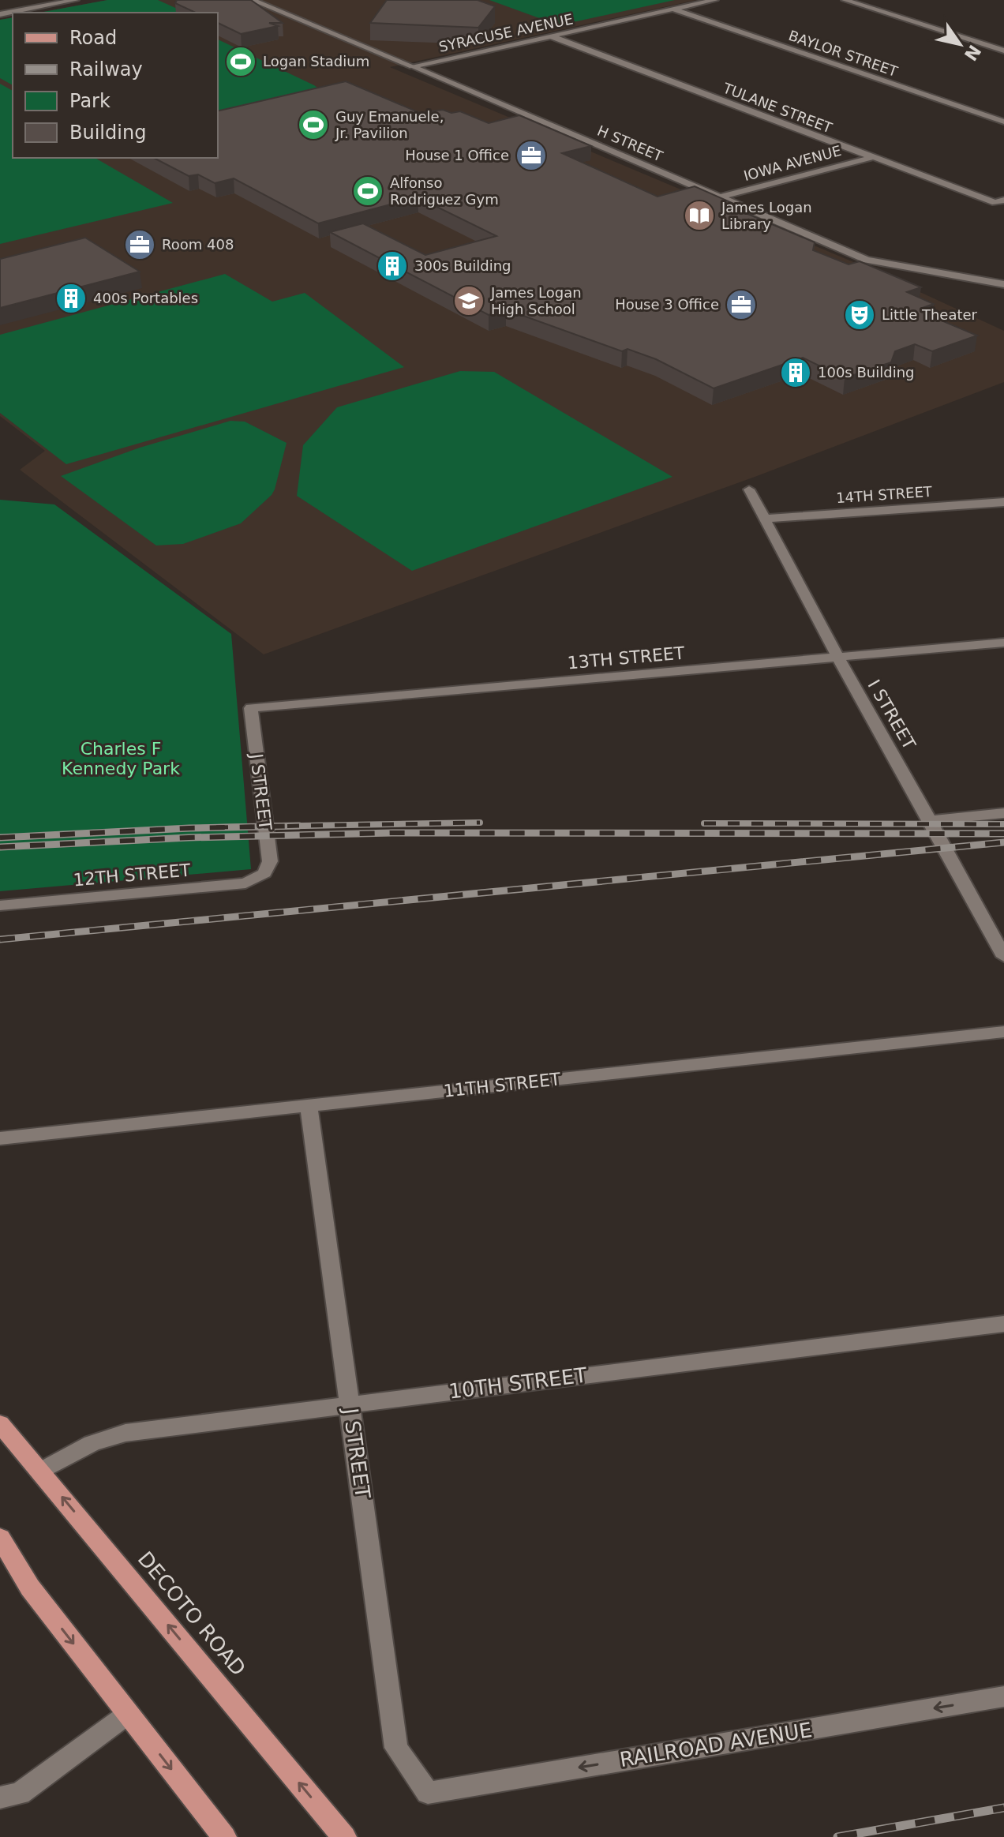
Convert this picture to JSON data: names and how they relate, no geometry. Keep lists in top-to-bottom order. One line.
{"streets":{"main road":["DECOTO ROAD"],"street":["SYRACUSE AVENUE","BAYLOR STREET","TULANE STREET","H STREET","IOWA AVENUE","14TH STREET","13TH STREET","I STREET","J STREET","12TH STREET","11TH STREET","10TH STREET","RAILROAD AVENUE"]},"crossings":[["SYRACUSE AVENUE","BAYLOR STREET"],["SYRACUSE AVENUE","TULANE STREET"],["SYRACUSE AVENUE","H STREET"],["TULANE STREET","IOWA AVENUE"],["H STREET","IOWA AVENUE"],["14TH STREET","I STREET"],["13TH STREET","I STREET"],["13TH STREET","J STREET"],["J STREET","12TH STREET"],["J STREET","11TH STREET"],["J STREET","10TH STREET"],["J STREET","RAILROAD AVENUE"],["10TH STREET","DECOTO ROAD"]],"one_way":["RAILROAD AVENUE"],"parks":["Charles F Kennedy Park"],"places":{"sports":["Logan Stadium","Guy Emanuele, Jr. Pavilion","Alfonso Rodriguez Gym"],"office":["House 1 Office","Room 408","House 3 Office"],"library":["James Logan Library"],"building":["300s Building","400s Portables","100s Building"],"school or university":["James Logan High School"],"theatre":["Little Theater"]},"legend":["Road","Railway","Park","Building"],"north":"bottom right"}
